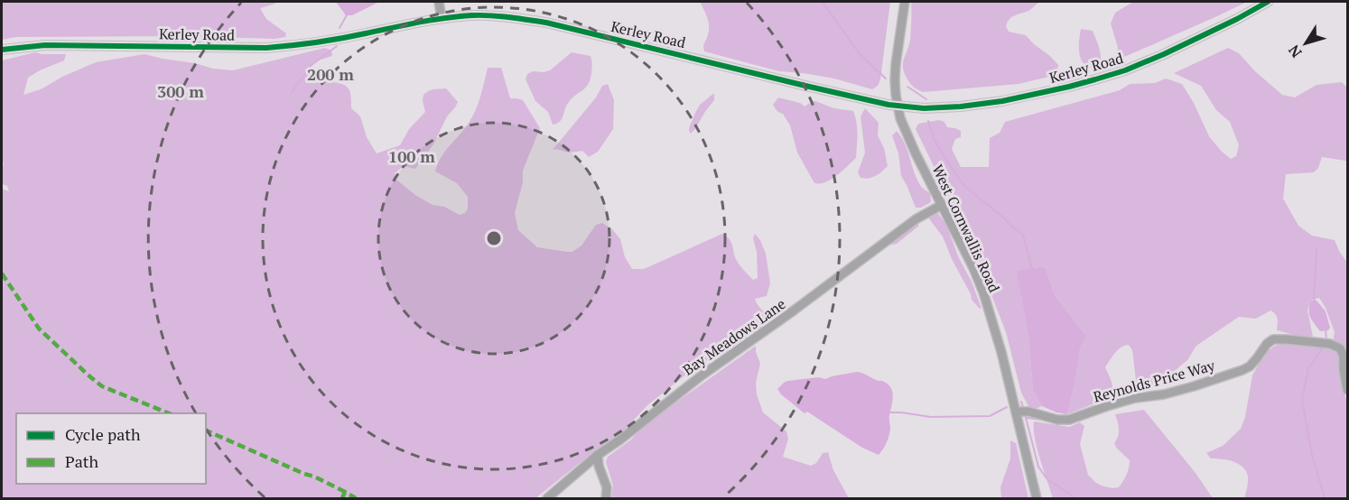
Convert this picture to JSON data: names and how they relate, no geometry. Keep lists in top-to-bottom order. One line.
{"streets":{"street":["Kerley Road","West Cornwallis Road","Bay Meadows Lane","Reynolds Price Way"]},"crossings":[["Kerley Road","West Cornwallis Road"],["West Cornwallis Road","Bay Meadows Lane"],["West Cornwallis Road","Reynolds Price Way"]],"legend":["Cycle path","Path"],"north":"bottom left","rings":["200 m","300 m","100 m"]}
